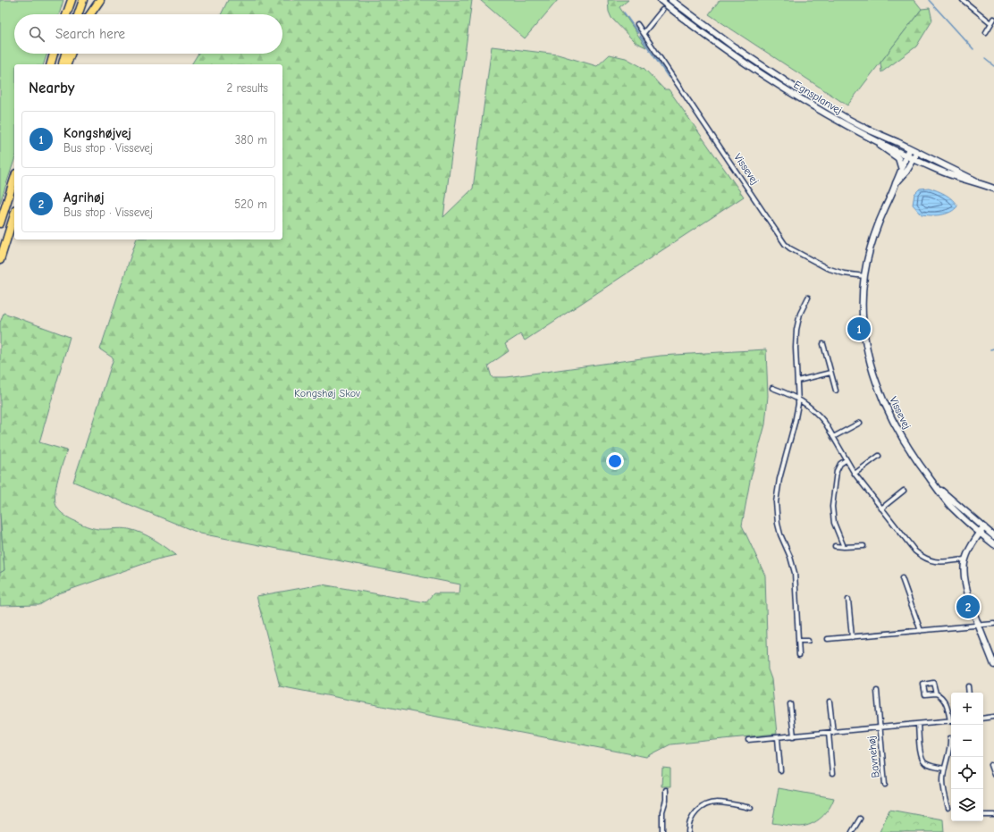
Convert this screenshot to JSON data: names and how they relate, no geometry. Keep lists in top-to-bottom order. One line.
{"streets":{"main road":["Egnsplanvej","Vissevej"],"street":["Bavnehøj"]},"crossings":[["Egnsplanvej","Vissevej"]],"parks":["Kongshøj Skov"],"page":{"search":"Search here","heading":["Nearby","2 results"],"list":[{"mark":"1","name":"Kongshøjvej","note":"Bus stop · Vissevej","value":"380 m"},{"mark":"2","name":"Agrihøj","note":"Bus stop · Vissevej","value":"520 m"}],"pins":["1","2"],"map_buttons":["+","−"]}}
